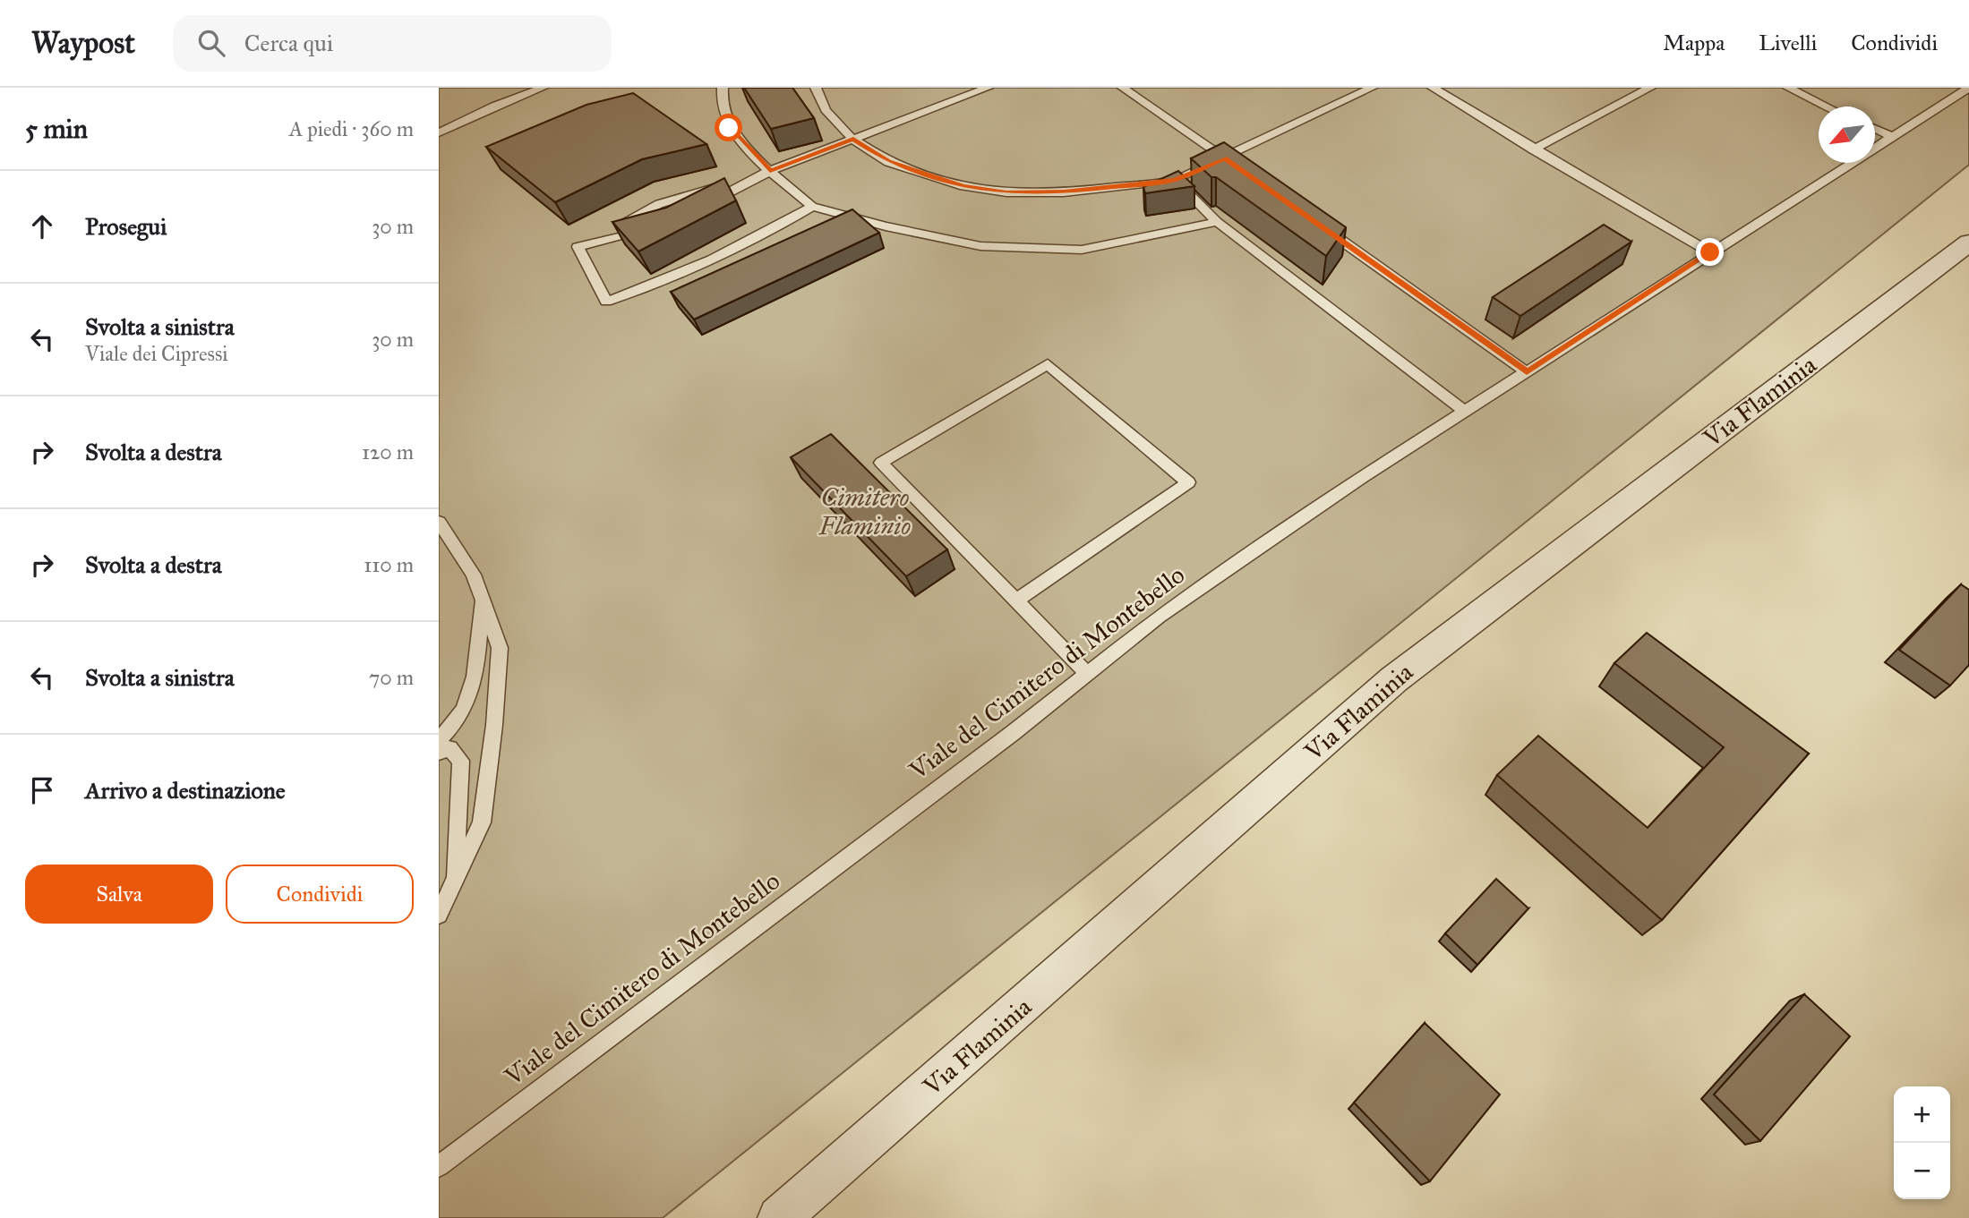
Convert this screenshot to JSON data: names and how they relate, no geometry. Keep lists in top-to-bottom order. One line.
{"streets":{"street":["Via Flaminia"],"lane":["Viale del Cimitero di Montebello"]},"parks":["Cimitero Flaminio"],"north":"bottom left","page":{"header":"Waypost","search":"Cerca qui","nav":["Mappa","Livelli","Condividi"],"heading":["5 min","A piedi · 360 m"],"list":[["Prosegui","30 m"],["Svolta a sinistra","Viale dei Cipressi","30 m"],["Svolta a destra","120 m"],["Svolta a destra","110 m"],["Svolta a sinistra","70 m"],"Arrivo a destinazione"],"buttons":["Salva","Condividi"],"map_buttons":["+","−"]}}
